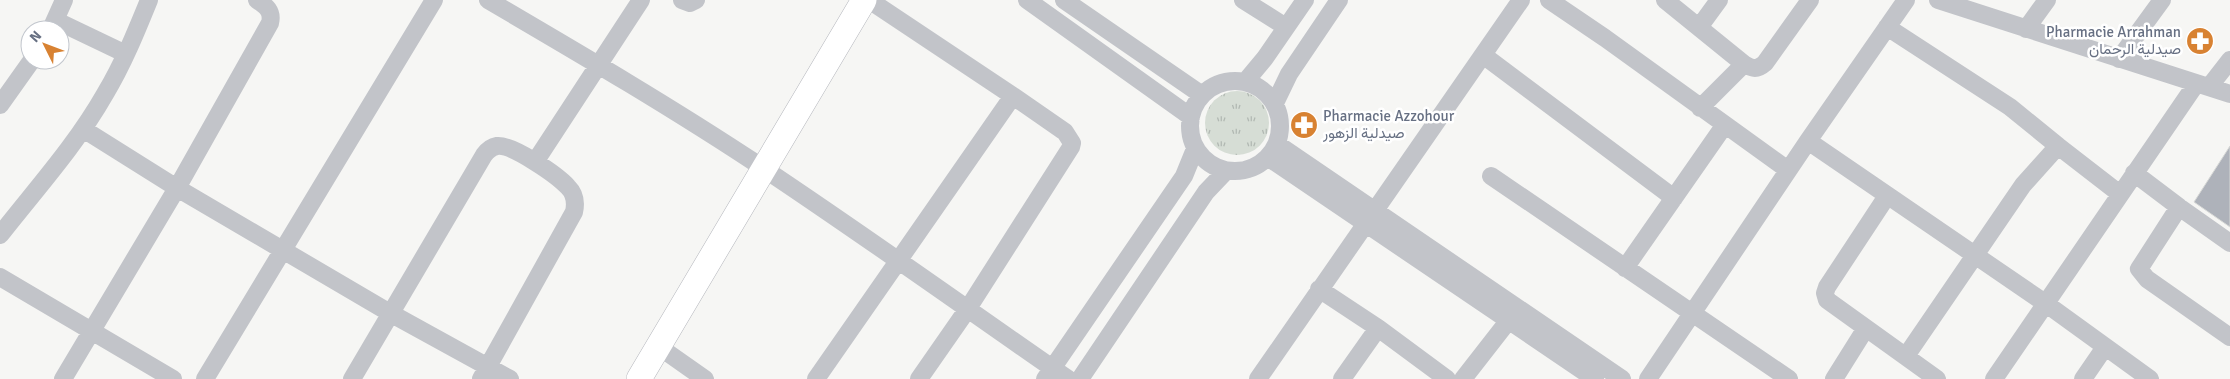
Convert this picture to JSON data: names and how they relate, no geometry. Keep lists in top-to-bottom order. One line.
{"places":{"pharmacy":["Pharmacie Arrahman صيدلية الرحمان","Pharmacie Azzohour صيدلية الزهور"]},"north":"top left"}
